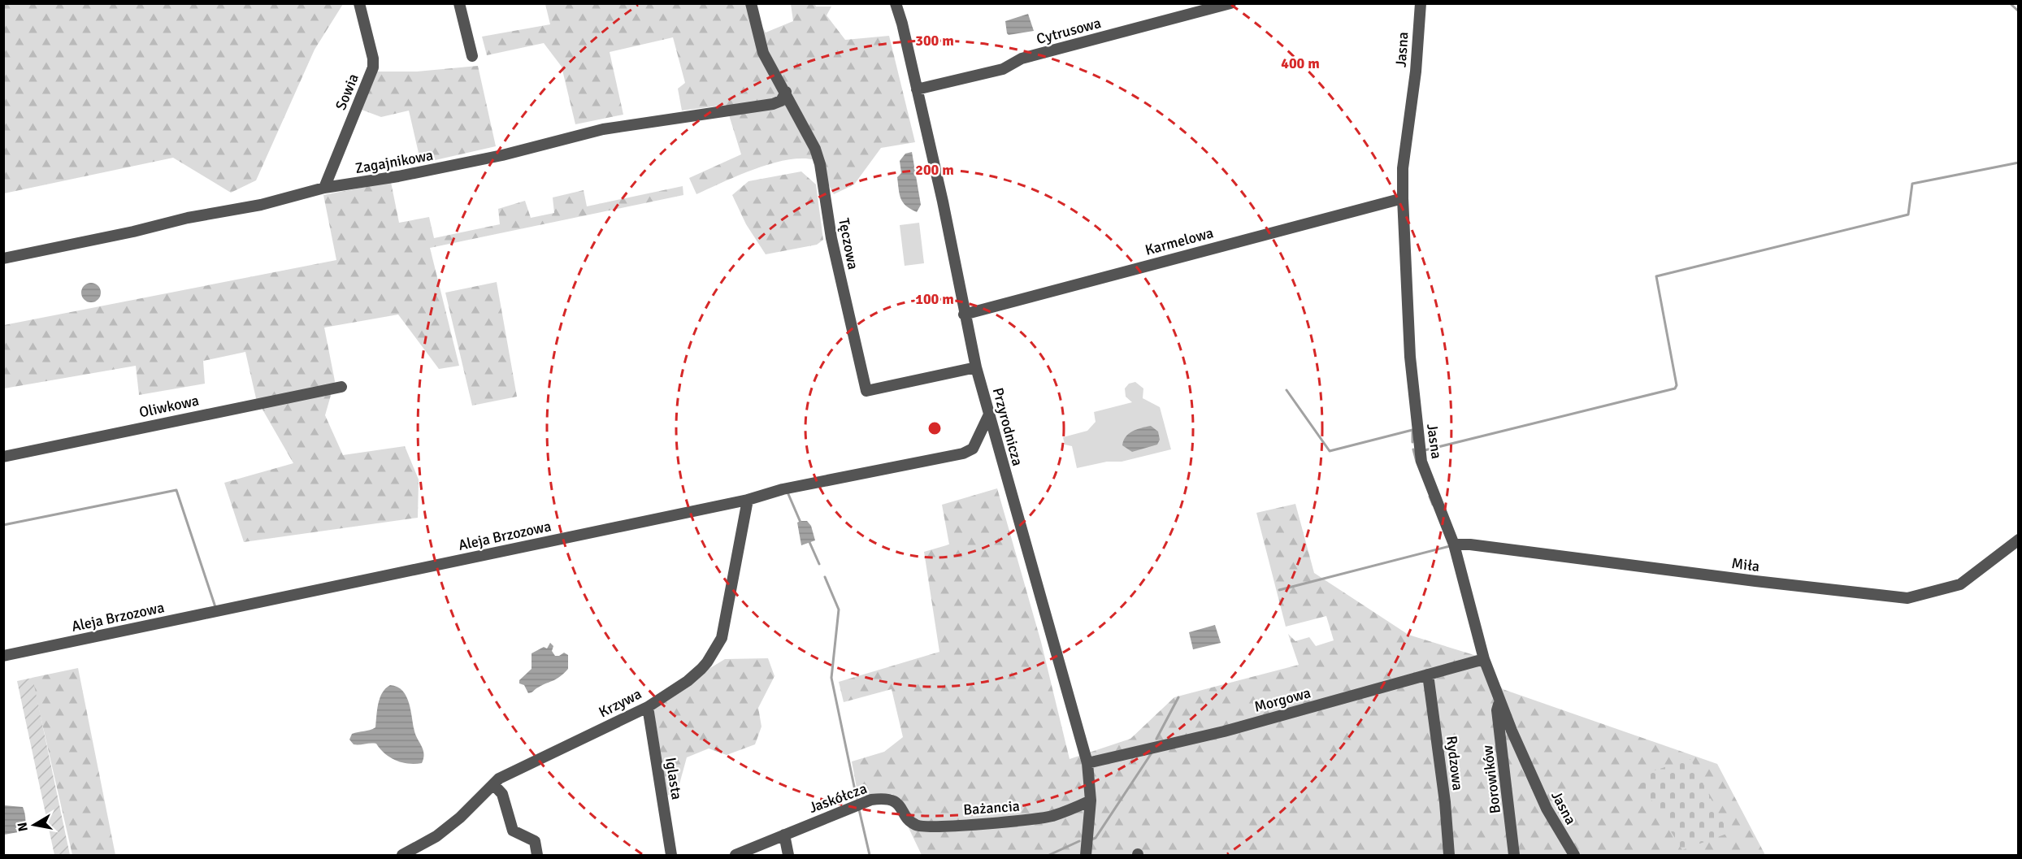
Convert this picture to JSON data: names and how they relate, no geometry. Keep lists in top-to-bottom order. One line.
{"streets":{"street":["Cytrusowa","Jasna","Sowia","Zagajnikowa","Karmelowa","Tęczowa","Oliwkowa","Przyrodnicza","Aleja Brzozowa","Miła","Morgowa","Krzywa","Rydzowa","Iglasta","Borowików","Jaskółcza","Bażancia"]},"crossings":[["Cytrusowa","Przyrodnicza"],["Jasna","Karmelowa"],["Jasna","Miła"],["Jasna","Morgowa"],["Jasna","Borowików"],["Sowia","Zagajnikowa"],["Zagajnikowa","Tęczowa"],["Karmelowa","Przyrodnicza"],["Tęczowa","Przyrodnicza"],["Przyrodnicza","Aleja Brzozowa"],["Przyrodnicza","Morgowa"],["Przyrodnicza","Bażancia"],["Aleja Brzozowa","Krzywa"],["Morgowa","Rydzowa"],["Krzywa","Iglasta"],["Jaskółcza","Bażancia"]],"north":"left","rings":["300 m","400 m","200 m","100 m"]}
